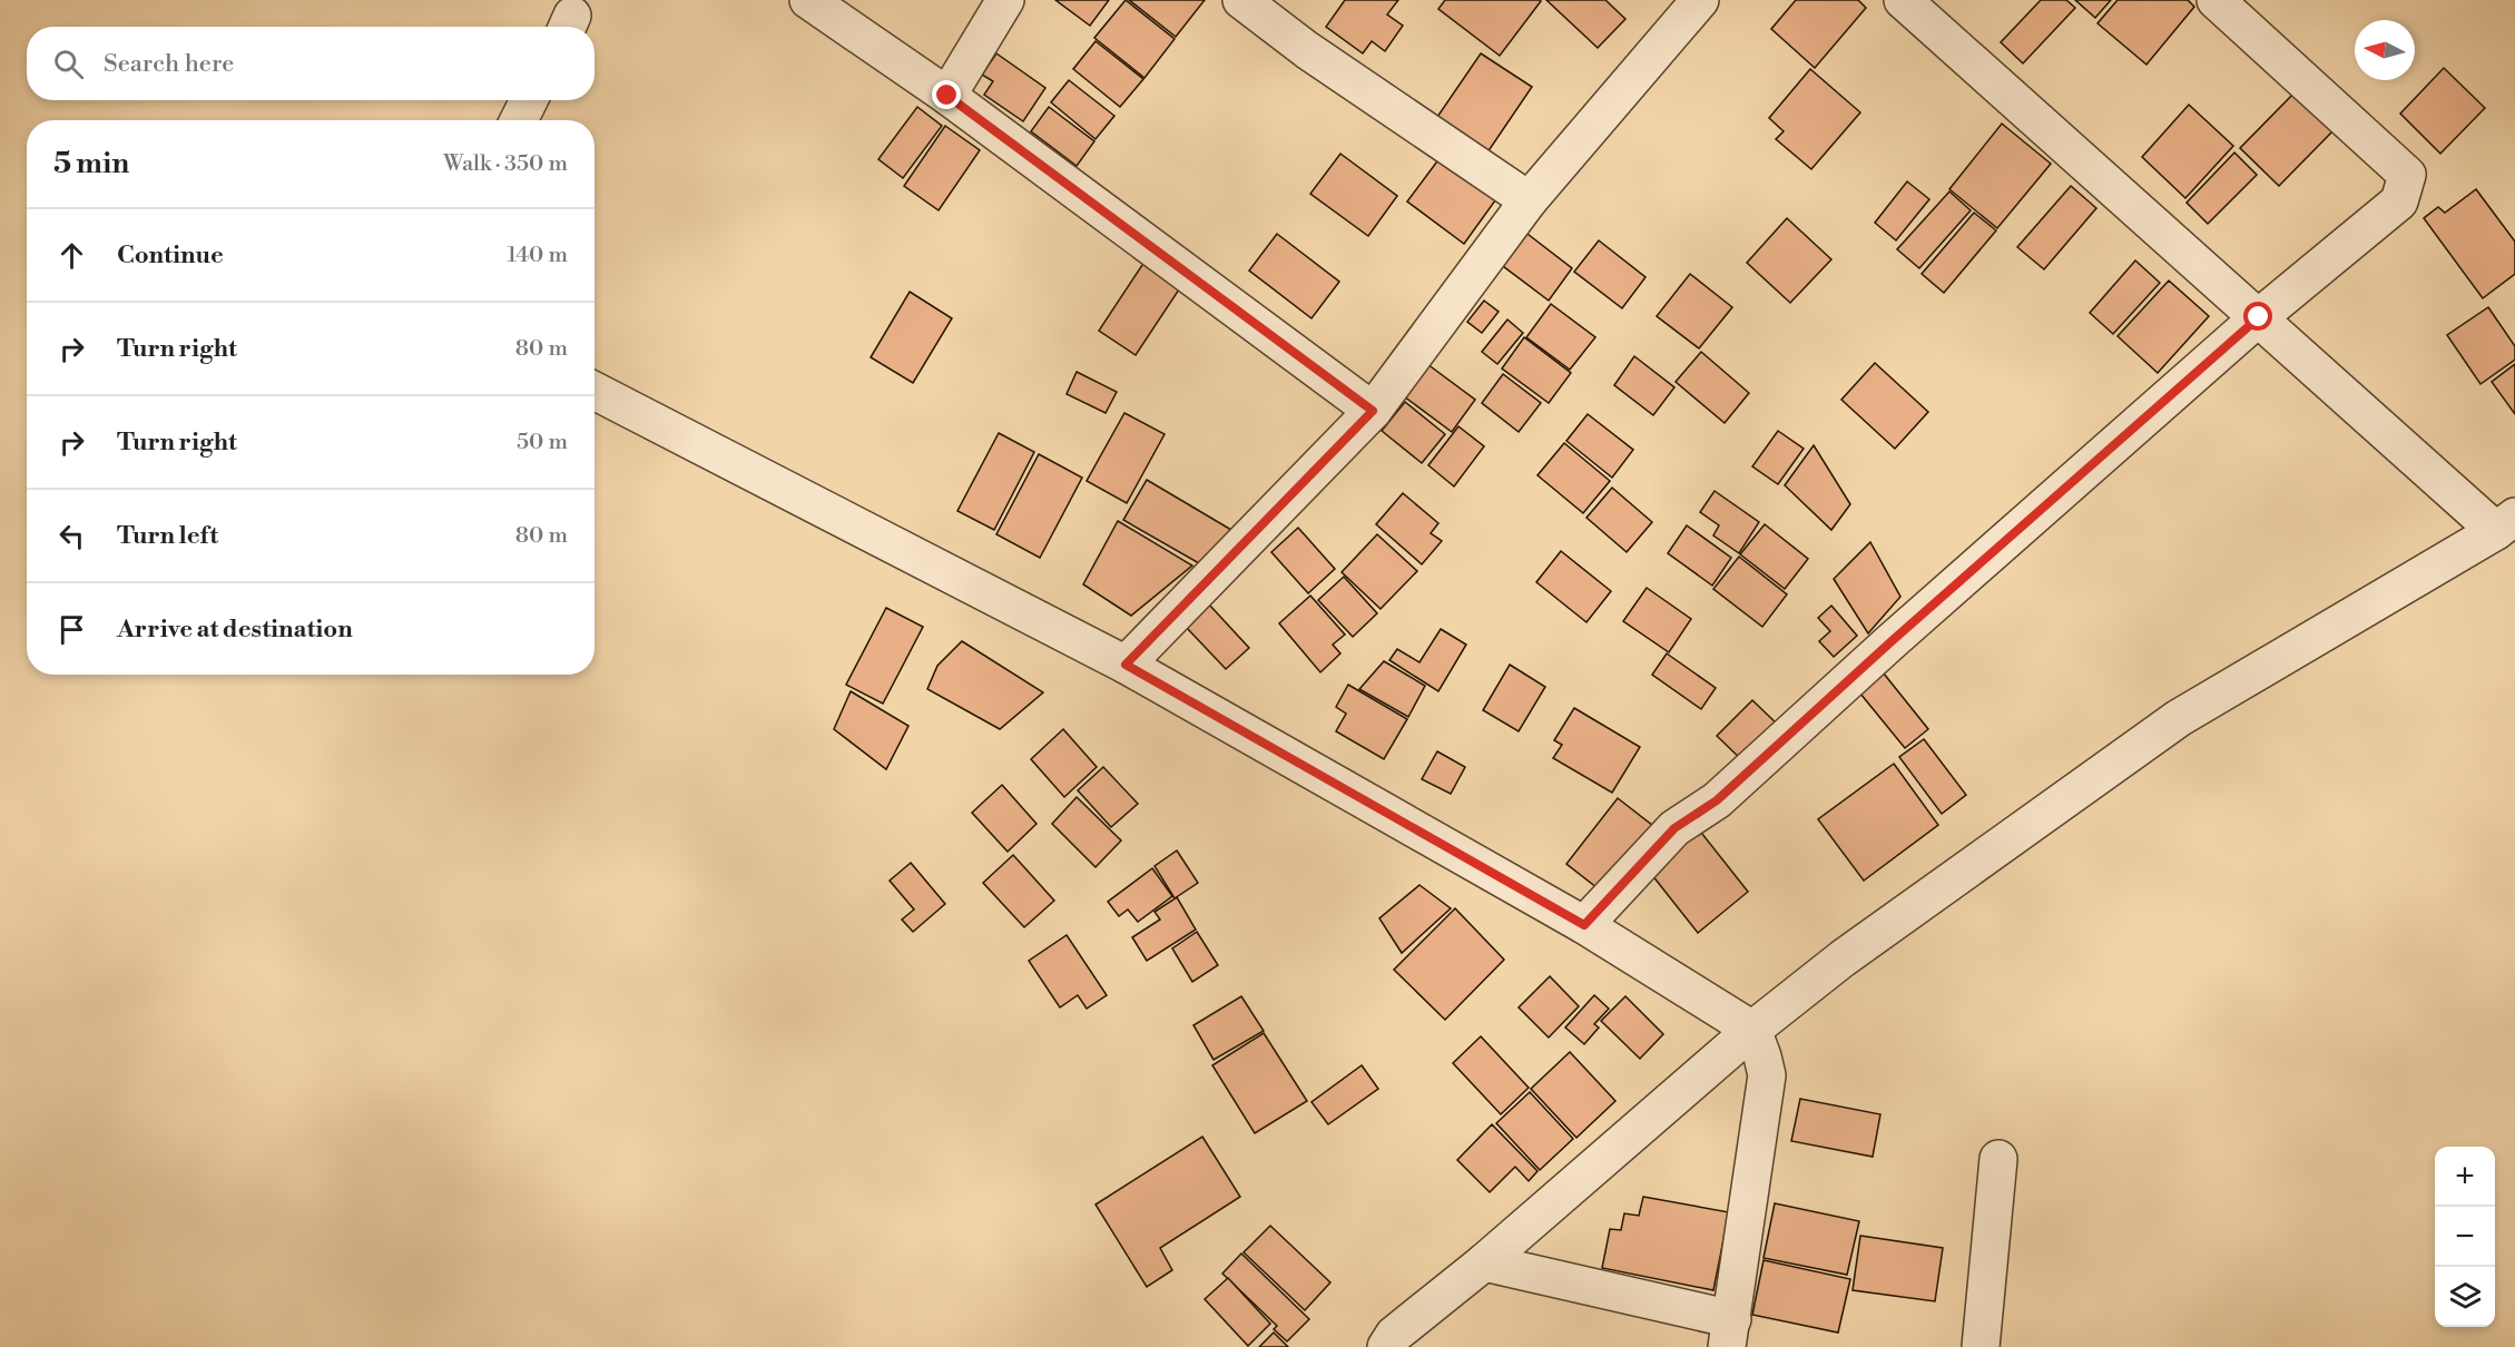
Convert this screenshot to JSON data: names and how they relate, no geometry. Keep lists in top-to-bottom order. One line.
{"north":"left","page":{"search":"Search here","heading":["5 min","Walk · 350 m"],"list":[["Continue","140 m"],["Turn right","80 m"],["Turn right","50 m"],["Turn left","80 m"],"Arrive at destination"],"map_buttons":["+","−"]}}
